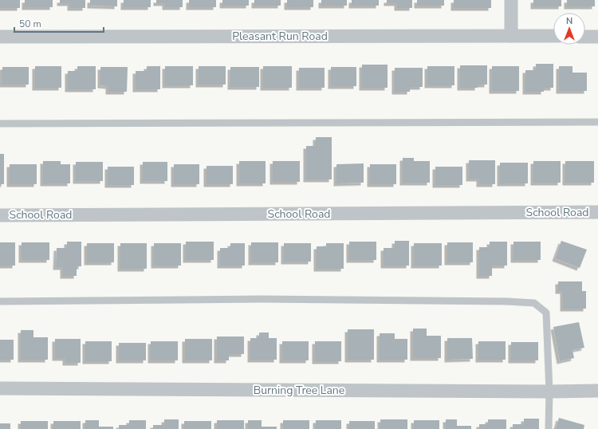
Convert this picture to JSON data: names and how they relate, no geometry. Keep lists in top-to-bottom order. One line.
{"streets":{"street":["Pleasant Run Road","School Road","Burning Tree Lane"]},"scale_bar":"50 m","north":"top"}
